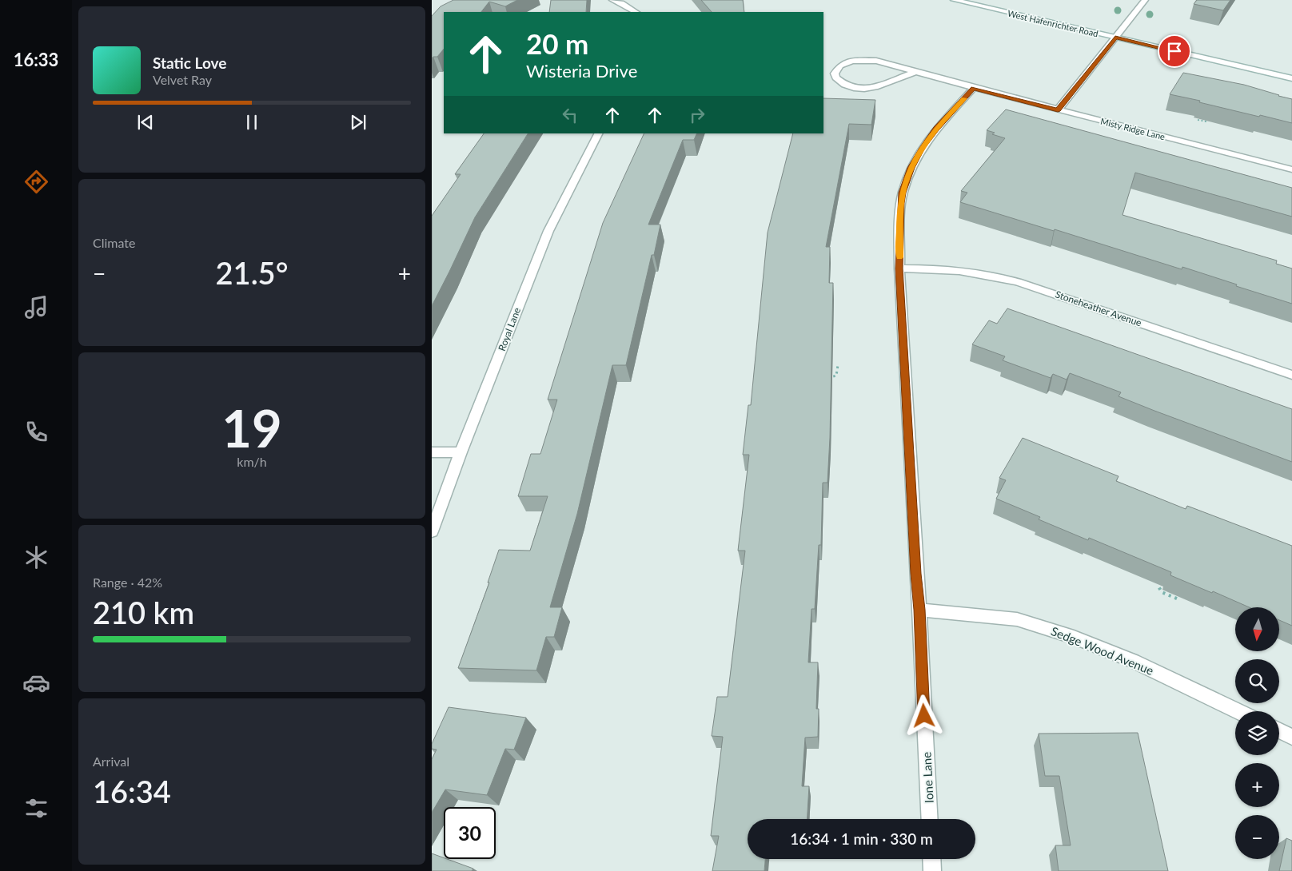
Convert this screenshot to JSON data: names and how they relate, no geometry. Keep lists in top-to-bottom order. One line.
{"streets":{"street":["West Hafenrichter Road","Misty Ridge Lane","Stoneheather Avenue","Royal Lane","Sedge Wood Avenue","Ione Lane"]},"crossings":[["Misty Ridge Lane","Ione Lane"],["Stoneheather Avenue","Ione Lane"],["Sedge Wood Avenue","Ione Lane"]],"north":"bottom","page":{"tabs":"16:33","turn":["20 m","Wisteria Drive"],"song":["Static Love","Velvet Ray"],"tile":["Climate",["19","km/h"],["Range · 42%","210 km"],["Arrival","16:34"]],"heat":["−","21.5°","+"],"map_buttons":["+","−"],"limit":"30","trip":"16:34 · 1 min · 330 m"}}
